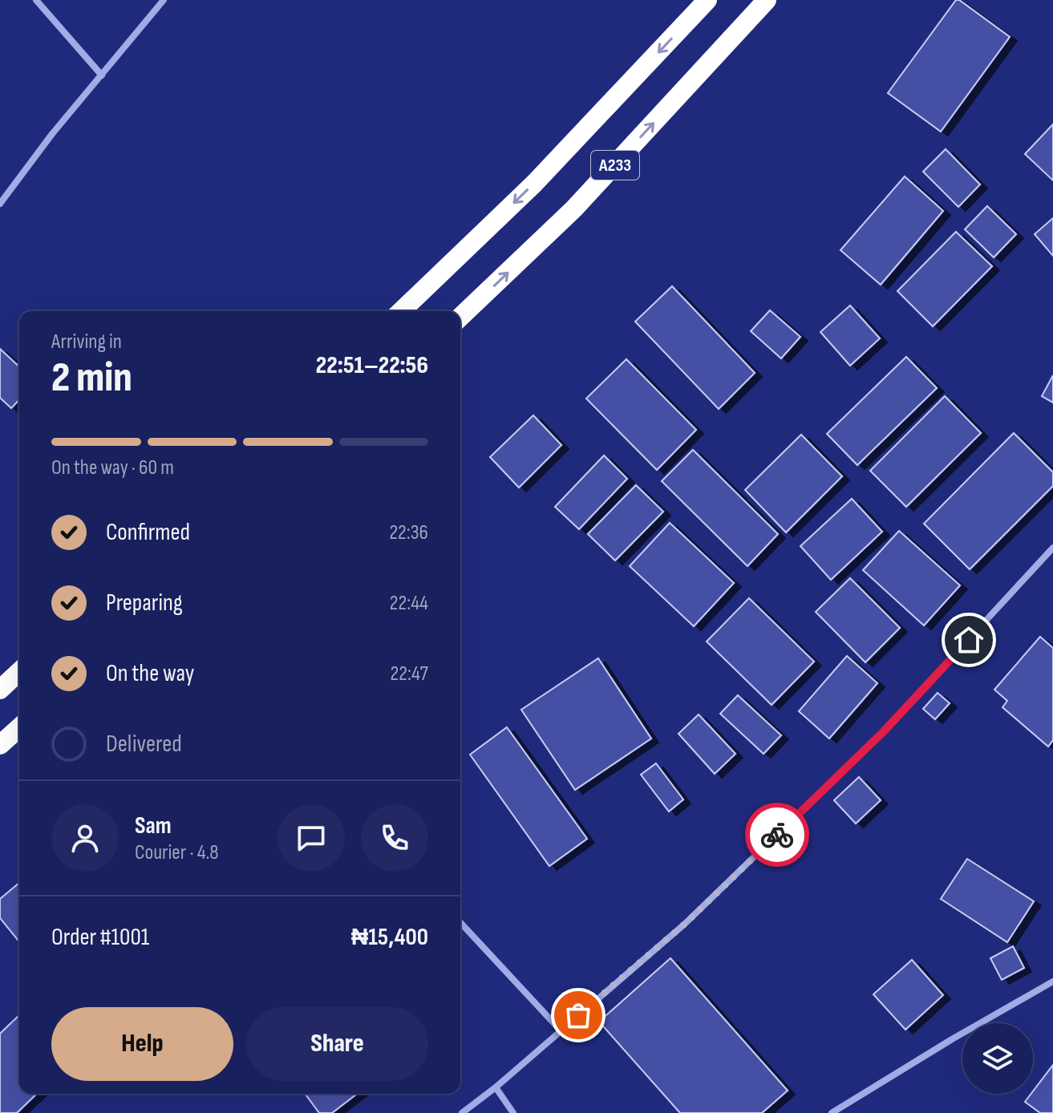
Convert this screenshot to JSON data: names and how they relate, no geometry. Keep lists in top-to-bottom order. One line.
{"streets":{"highway":["A233"]},"page":{"heading":["2 min","Arriving in","22:51–22:56"],"panel":["Sam","Courier · 4.8","Order #1001","₦15,400"],"bar":"On the way · 60 m","list":[["Confirmed","22:36"],["Preparing","22:44"],["On the way","22:47"],"Delivered"],"buttons":["Help","Share"]}}
